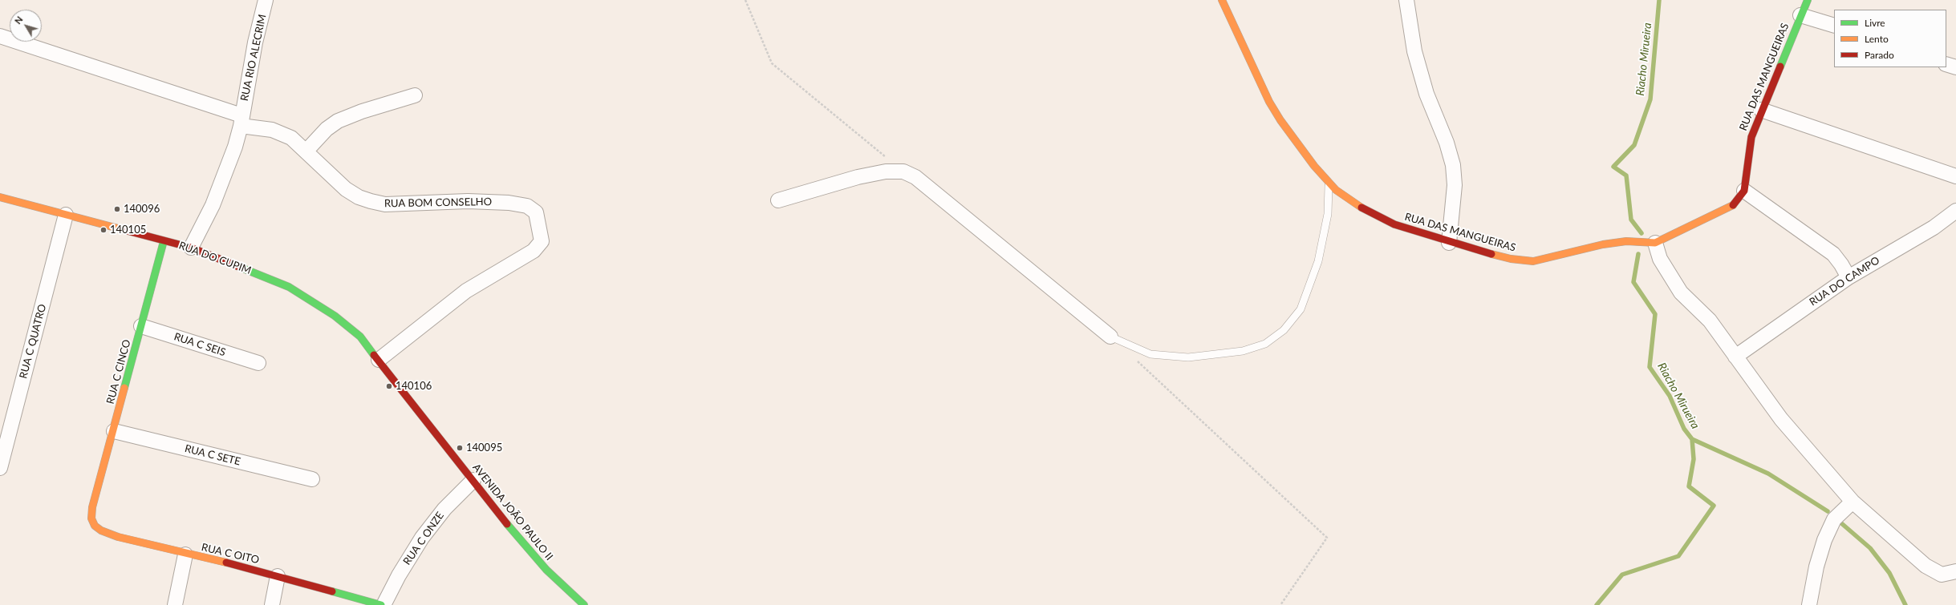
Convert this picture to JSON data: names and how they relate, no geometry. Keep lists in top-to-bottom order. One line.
{"streets":{"street":["RUA RIO ALECRIM","RUA DAS MANGUEIRAS","RUA BOM CONSELHO","RUA DO CUPIM","RUA DO CAMPO","RUA C QUATRO","RUA C SEIS","RUA C CINCO","RUA C SETE","AVENIDA JOÃO PAULO II","RUA C ONZE","RUA C OITO"]},"crossings":[["RUA RIO ALECRIM","RUA BOM CONSELHO"],["RUA RIO ALECRIM","RUA DO CUPIM"],["RUA BOM CONSELHO","AVENIDA JOÃO PAULO II"],["RUA DO CUPIM","RUA C QUATRO"],["RUA DO CUPIM","RUA C CINCO"],["RUA DO CUPIM","AVENIDA JOÃO PAULO II"],["RUA C SEIS","RUA C CINCO"],["RUA C CINCO","RUA C SETE"],["RUA C CINCO","RUA C OITO"],["AVENIDA JOÃO PAULO II","RUA C ONZE"],["RUA C ONZE","RUA C OITO"]],"water":["Riacho Mirueira"],"places":["140096","140105","140106","140095"],"legend":["Livre","Lento","Parado"],"north":"top left"}
